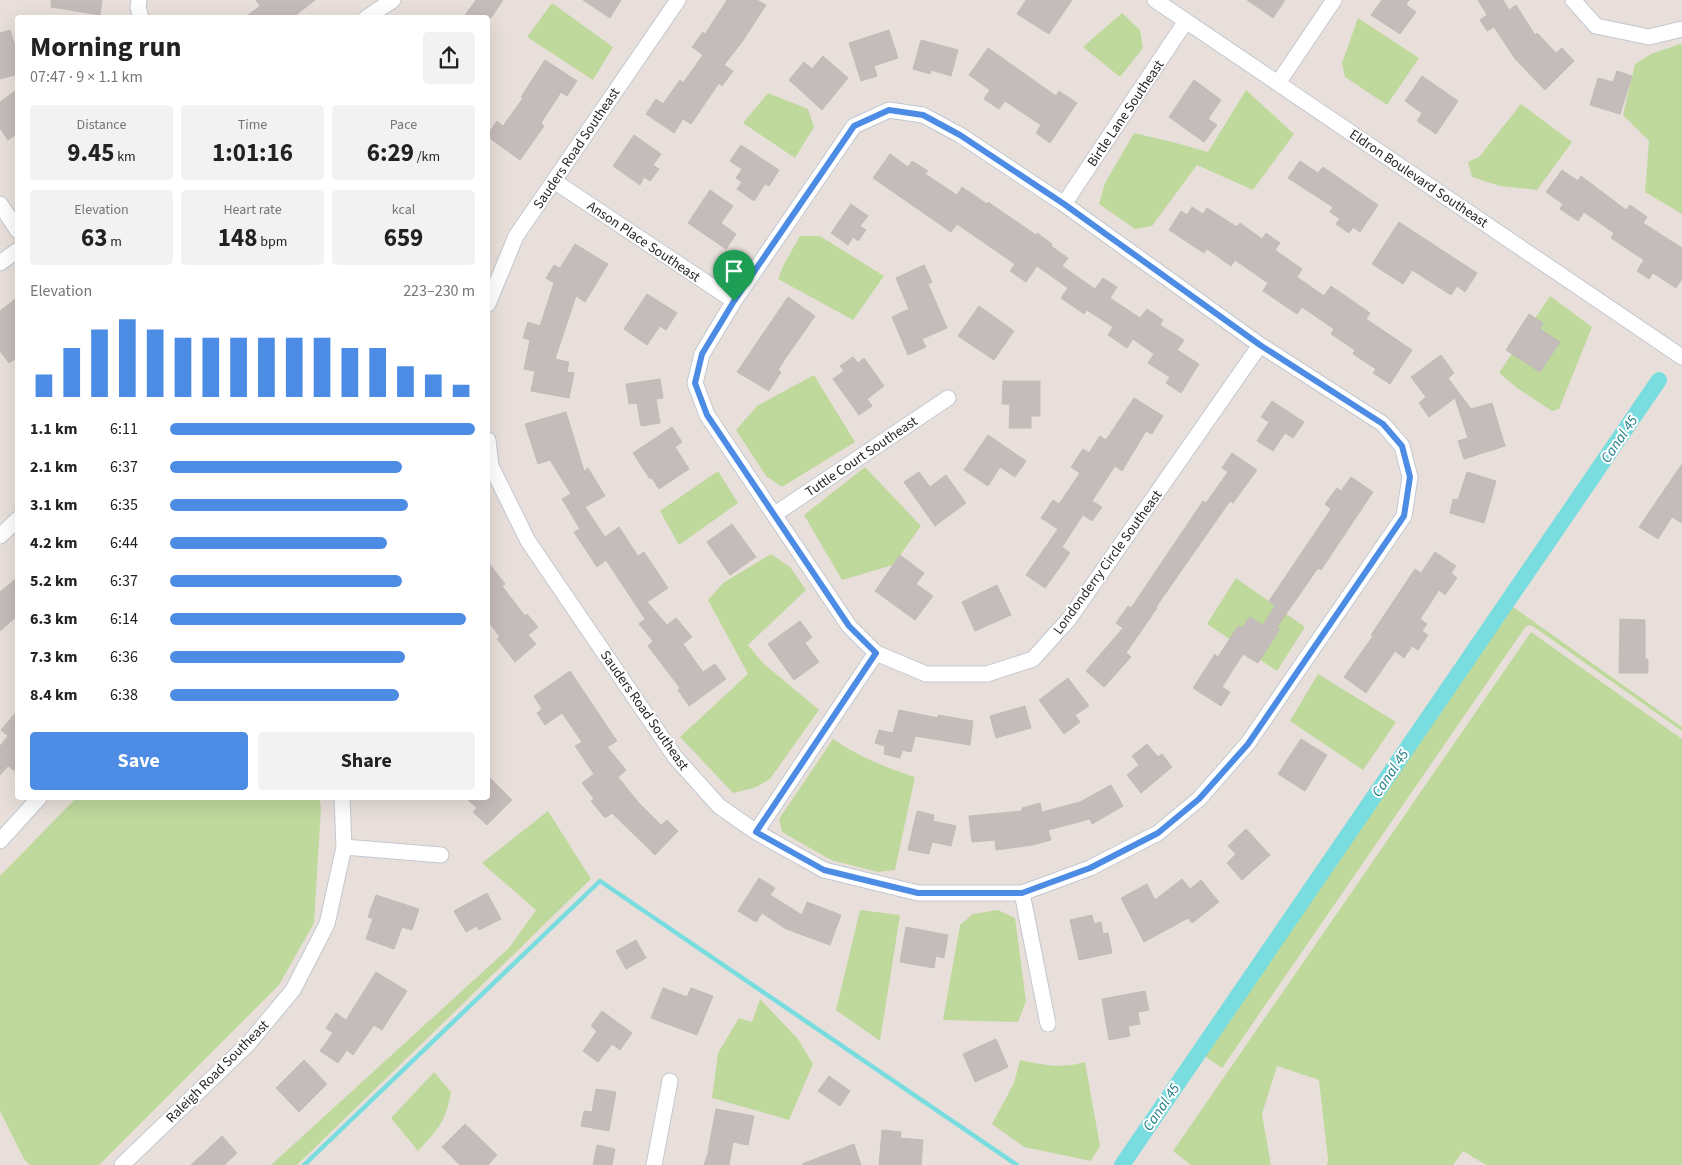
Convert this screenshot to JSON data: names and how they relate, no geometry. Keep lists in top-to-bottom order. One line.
{"streets":{"street":["Birtle Lane Southeast","Sauders Road Southeast","Eldron Boulevard Southeast","Anson Place Southeast","Tuttle Court Southeast","Londonderry Circle Southeast","Raleigh Road Southeast"]},"crossings":[["Birtle Lane Southeast","Eldron Boulevard Southeast"],["Birtle Lane Southeast","Londonderry Circle Southeast"],["Sauders Road Southeast","Anson Place Southeast"],["Sauders Road Southeast","Londonderry Circle Southeast"],["Anson Place Southeast","Londonderry Circle Southeast"],["Tuttle Court Southeast","Londonderry Circle Southeast"]],"water":["Canal 45"],"page":{"heading":["Morning run","07:47 · 9 × 1.1 km"],"stats":[["Distance","9.45 km"],["Time","1:01:16"],["Pace","6:29 /km"],["Elevation","63 m"],["Heart rate","148 bpm"],["kcal","659"]],"chart":["Elevation","223–230 m"],"list":[{"name":"1.1 km","note":"6:11"},{"name":"2.1 km","note":"6:37"},{"name":"3.1 km","note":"6:35"},{"name":"4.2 km","note":"6:44"},{"name":"5.2 km","note":"6:37"},{"name":"6.3 km","note":"6:14"},{"name":"7.3 km","note":"6:36"},{"name":"8.4 km","note":"6:38"}],"buttons":["Save","Share"]}}
